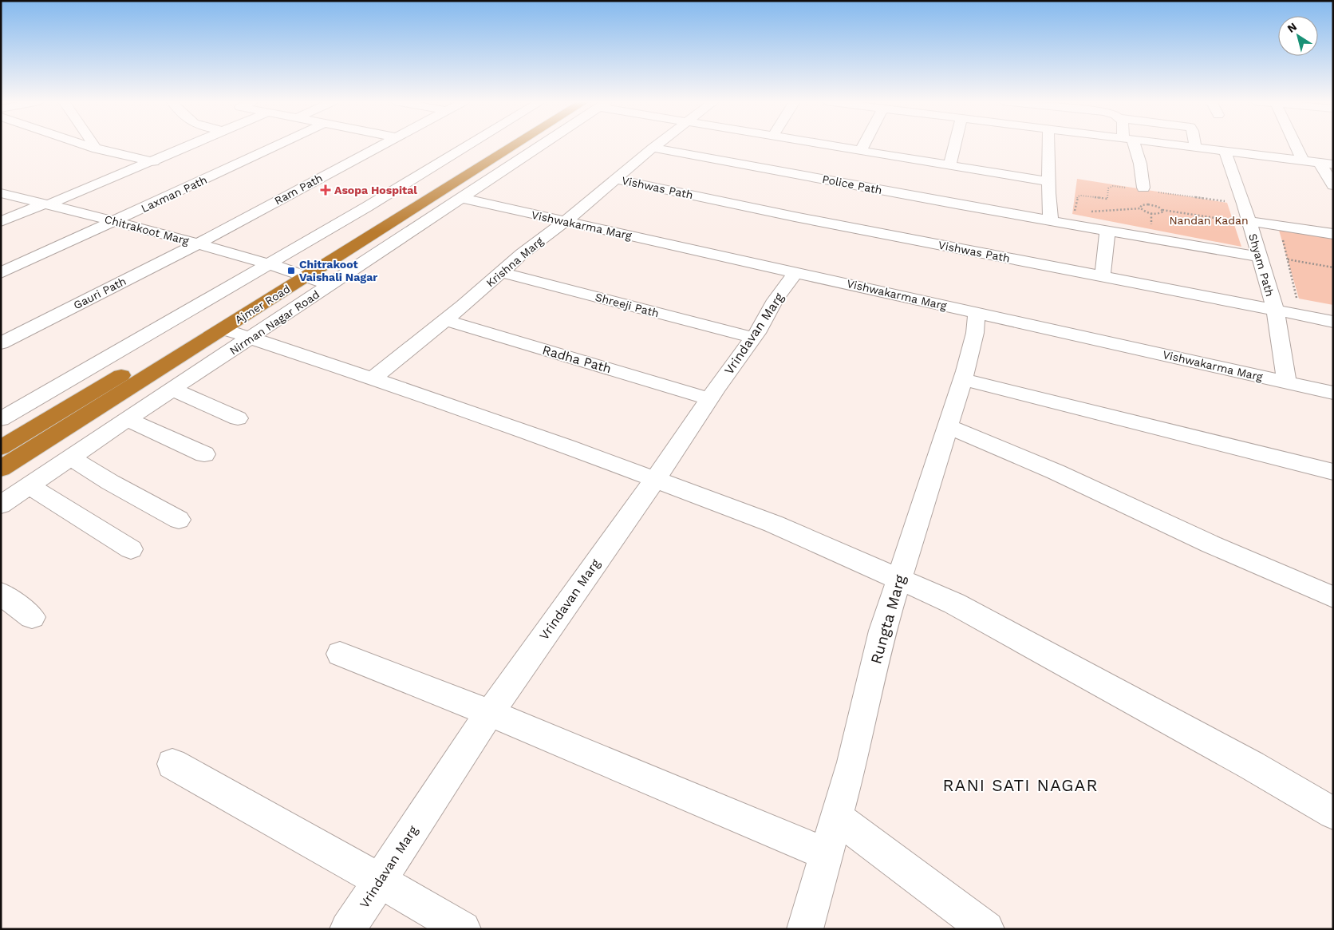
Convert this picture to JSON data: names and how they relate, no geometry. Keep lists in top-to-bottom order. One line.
{"streets":{"highway":["Ajmer Road"],"street":["Police Path","Vishwas Path","Ram Path","Laxman Path","Vishwakarma Marg","Chitrakoot Marg","Krishna Marg","Shyam Path","Gauri Path","Shreeji Path","Nirman Nagar Road","Vrindavan Marg","Radha Path","Rungta Marg"]},"crossings":[["Police Path","Krishna Marg"],["Police Path","Shyam Path"],["Vishwas Path","Krishna Marg"],["Vishwas Path","Shyam Path"],["Ram Path","Chitrakoot Marg"],["Ram Path","Gauri Path"],["Laxman Path","Chitrakoot Marg"],["Vishwakarma Marg","Krishna Marg"],["Vishwakarma Marg","Shyam Path"],["Vishwakarma Marg","Nirman Nagar Road"],["Vishwakarma Marg","Vrindavan Marg"],["Vishwakarma Marg","Rungta Marg"],["Chitrakoot Marg","Gauri Path"],["Chitrakoot Marg","Ajmer Road"],["Chitrakoot Marg","Nirman Nagar Road"],["Krishna Marg","Shreeji Path"],["Krishna Marg","Radha Path"],["Shreeji Path","Vrindavan Marg"],["Vrindavan Marg","Radha Path"]],"districts":["RANI SATI NAGAR"],"parks":["Nandan Kadan"],"places":{"health":["Asopa Hospital"],"transit":["Chitrakoot Vaishali Nagar"]},"north":"top left"}
